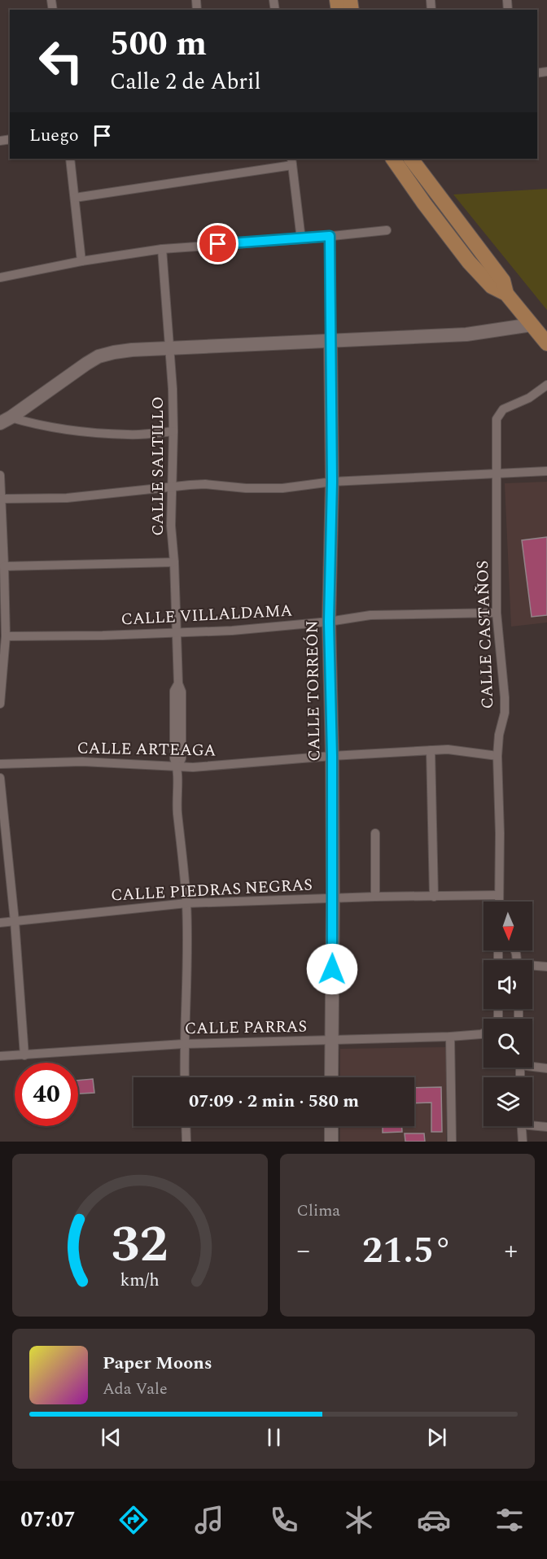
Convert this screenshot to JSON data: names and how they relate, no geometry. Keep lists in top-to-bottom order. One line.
{"streets":{"street":["CALLE SALTILLO","CALLE VILLALDAMA","CALLE CASTAÑOS","CALLE TORREÓN","CALLE ARTEAGA","CALLE PIEDRAS NEGRAS","CALLE PARRAS"]},"crossings":[["CALLE SALTILLO","CALLE VILLALDAMA"],["CALLE SALTILLO","CALLE ARTEAGA"],["CALLE SALTILLO","CALLE PIEDRAS NEGRAS"],["CALLE SALTILLO","CALLE PARRAS"],["CALLE VILLALDAMA","CALLE CASTAÑOS"],["CALLE VILLALDAMA","CALLE TORREÓN"],["CALLE CASTAÑOS","CALLE ARTEAGA"],["CALLE CASTAÑOS","CALLE PIEDRAS NEGRAS"],["CALLE TORREÓN","CALLE ARTEAGA"],["CALLE TORREÓN","CALLE PIEDRAS NEGRAS"],["CALLE TORREÓN","CALLE PARRAS"]],"north":"bottom","page":{"turn":["500 m","Calle 2 de Abril"],"then":"Luego","limit":"40","trip":"07:09 · 2 min · 580 m","tile":"Clima","heat":["−","21.5°","+"],"song":["Paper Moons","Ada Vale"],"tabs":"07:07","gauge":["32","km/h"]}}
